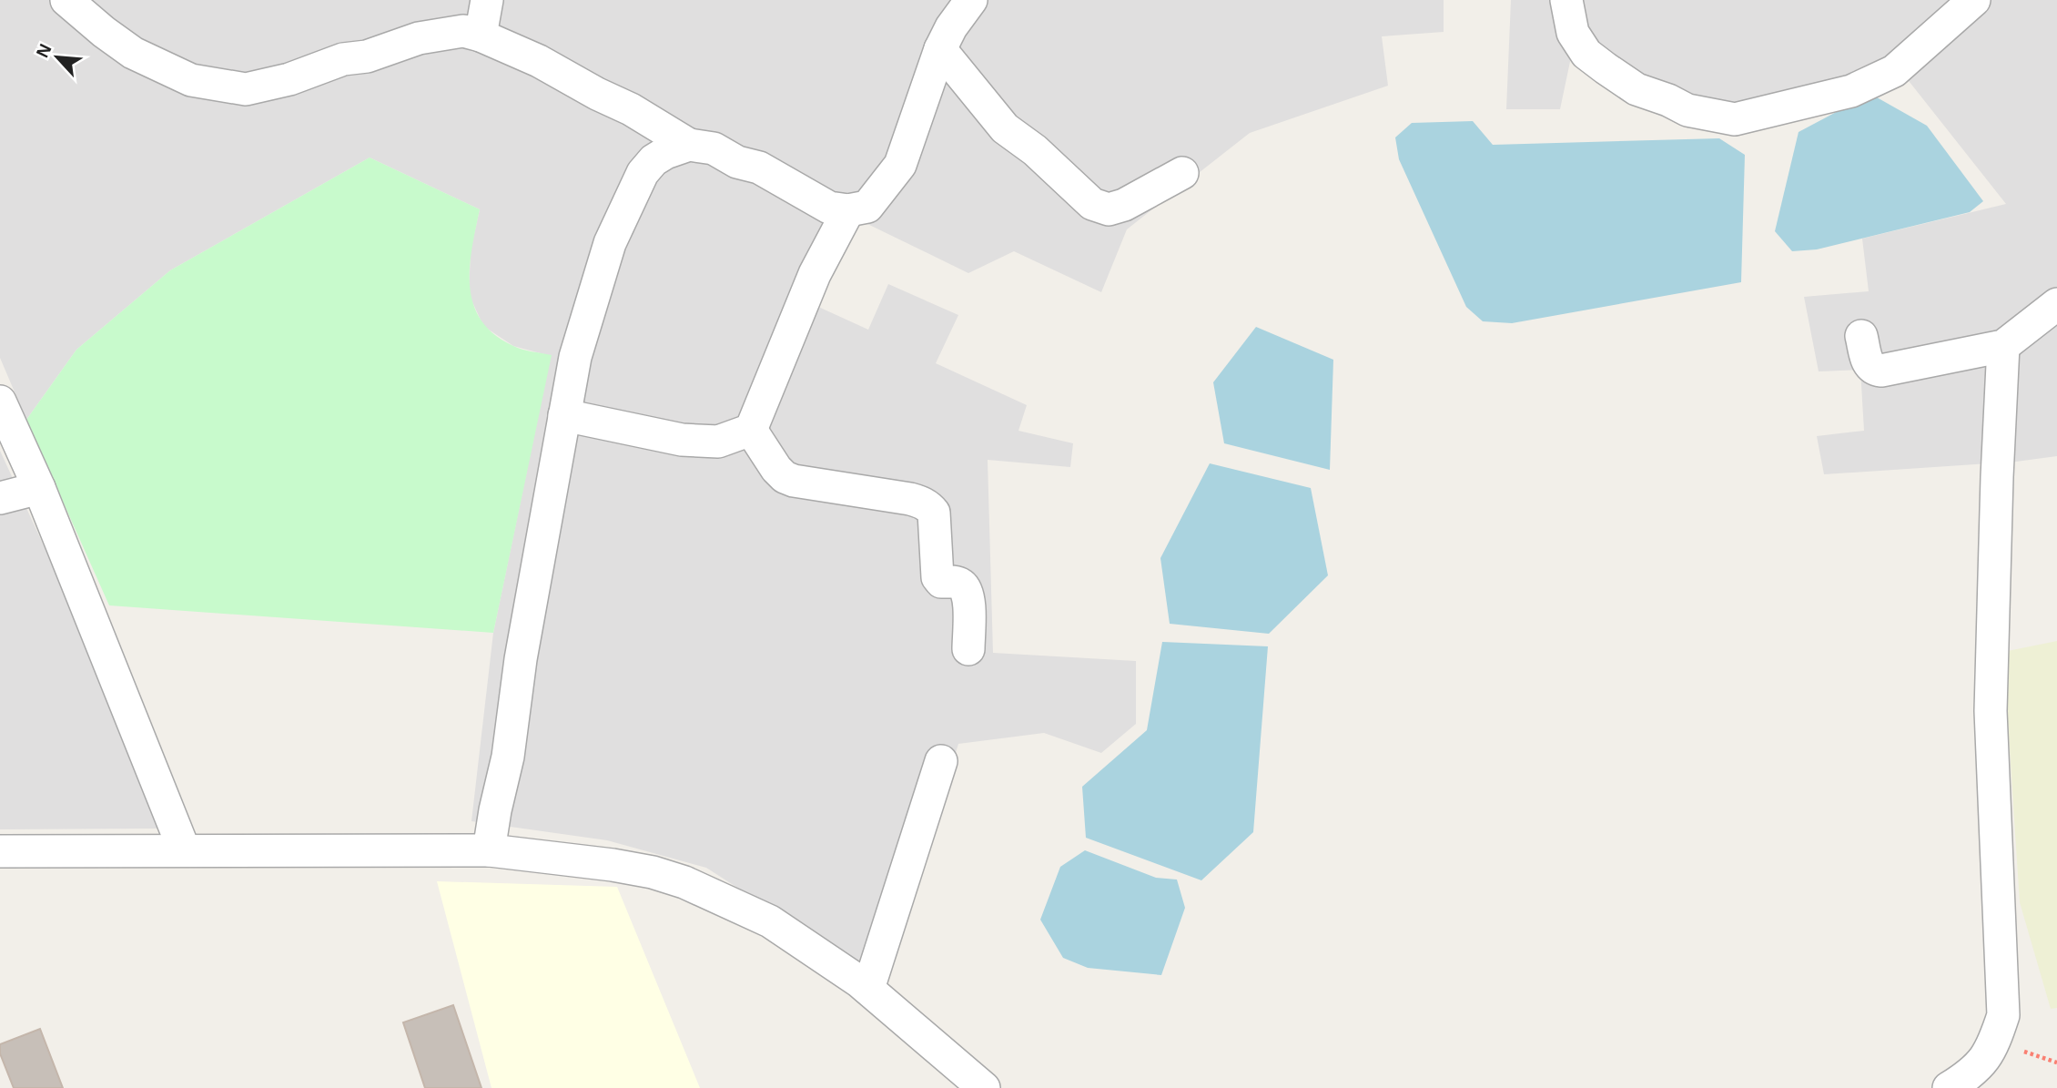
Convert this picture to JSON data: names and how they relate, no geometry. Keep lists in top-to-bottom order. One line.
{"north":"top left"}
